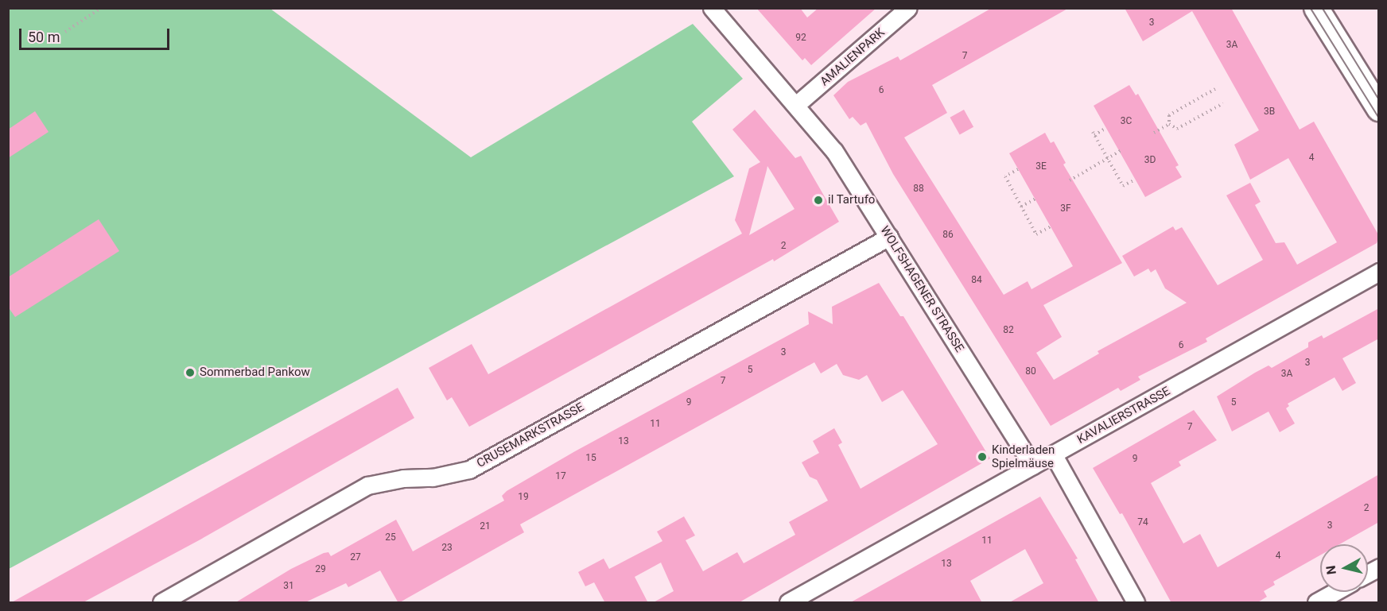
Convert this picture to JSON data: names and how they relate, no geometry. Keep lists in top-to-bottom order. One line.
{"streets":{"street":["AMALIENPARK","WOLFSHAGENER STRASSE","KAVALIERSTRASSE","CRUSEMARKSTRASSE"]},"crossings":[["AMALIENPARK","WOLFSHAGENER STRASSE"],["WOLFSHAGENER STRASSE","KAVALIERSTRASSE"],["WOLFSHAGENER STRASSE","CRUSEMARKSTRASSE"]],"places":["il Tartufo","Sommerbad Pankow","Kinderladen Spielmäuse"],"house_numbers":["3","92","3A","7","6","3B","3C","4","3D","3E","88","3F","86","2","84","82","6","3","3","5","80","3A","7","9","5","11","7","13","15","9","17","19","2","74","3","21","25","11","23","4","27","13","29","31"],"scale_bar":"50 m","north":"left"}
